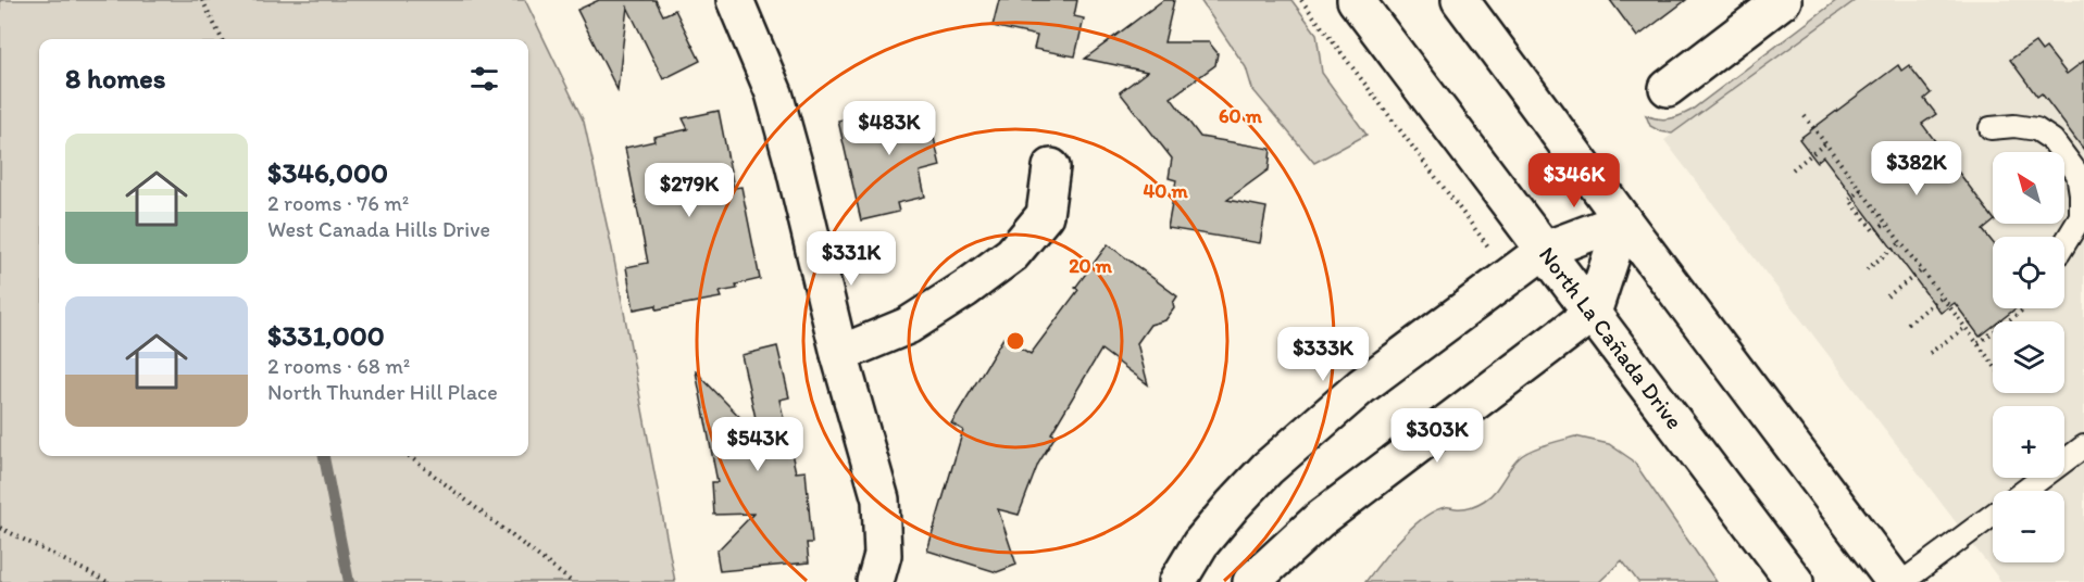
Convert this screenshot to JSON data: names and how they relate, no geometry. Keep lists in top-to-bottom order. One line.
{"streets":{"street":["North La Cañada Drive"]},"north":"top left","page":{"heading":"8 homes","price":["$483K","$382K","$346K","$279K","$331K","$333K","$303K","$543K"],"list":[{"name":"$346,000","note":"2 rooms · 76 m² · West Canada Hills Drive"},{"name":"$331,000","note":"2 rooms · 68 m² · North Thunder Hill Place"}],"map_buttons":["+","−"]},"rings":["60 m","40 m","20 m"]}
